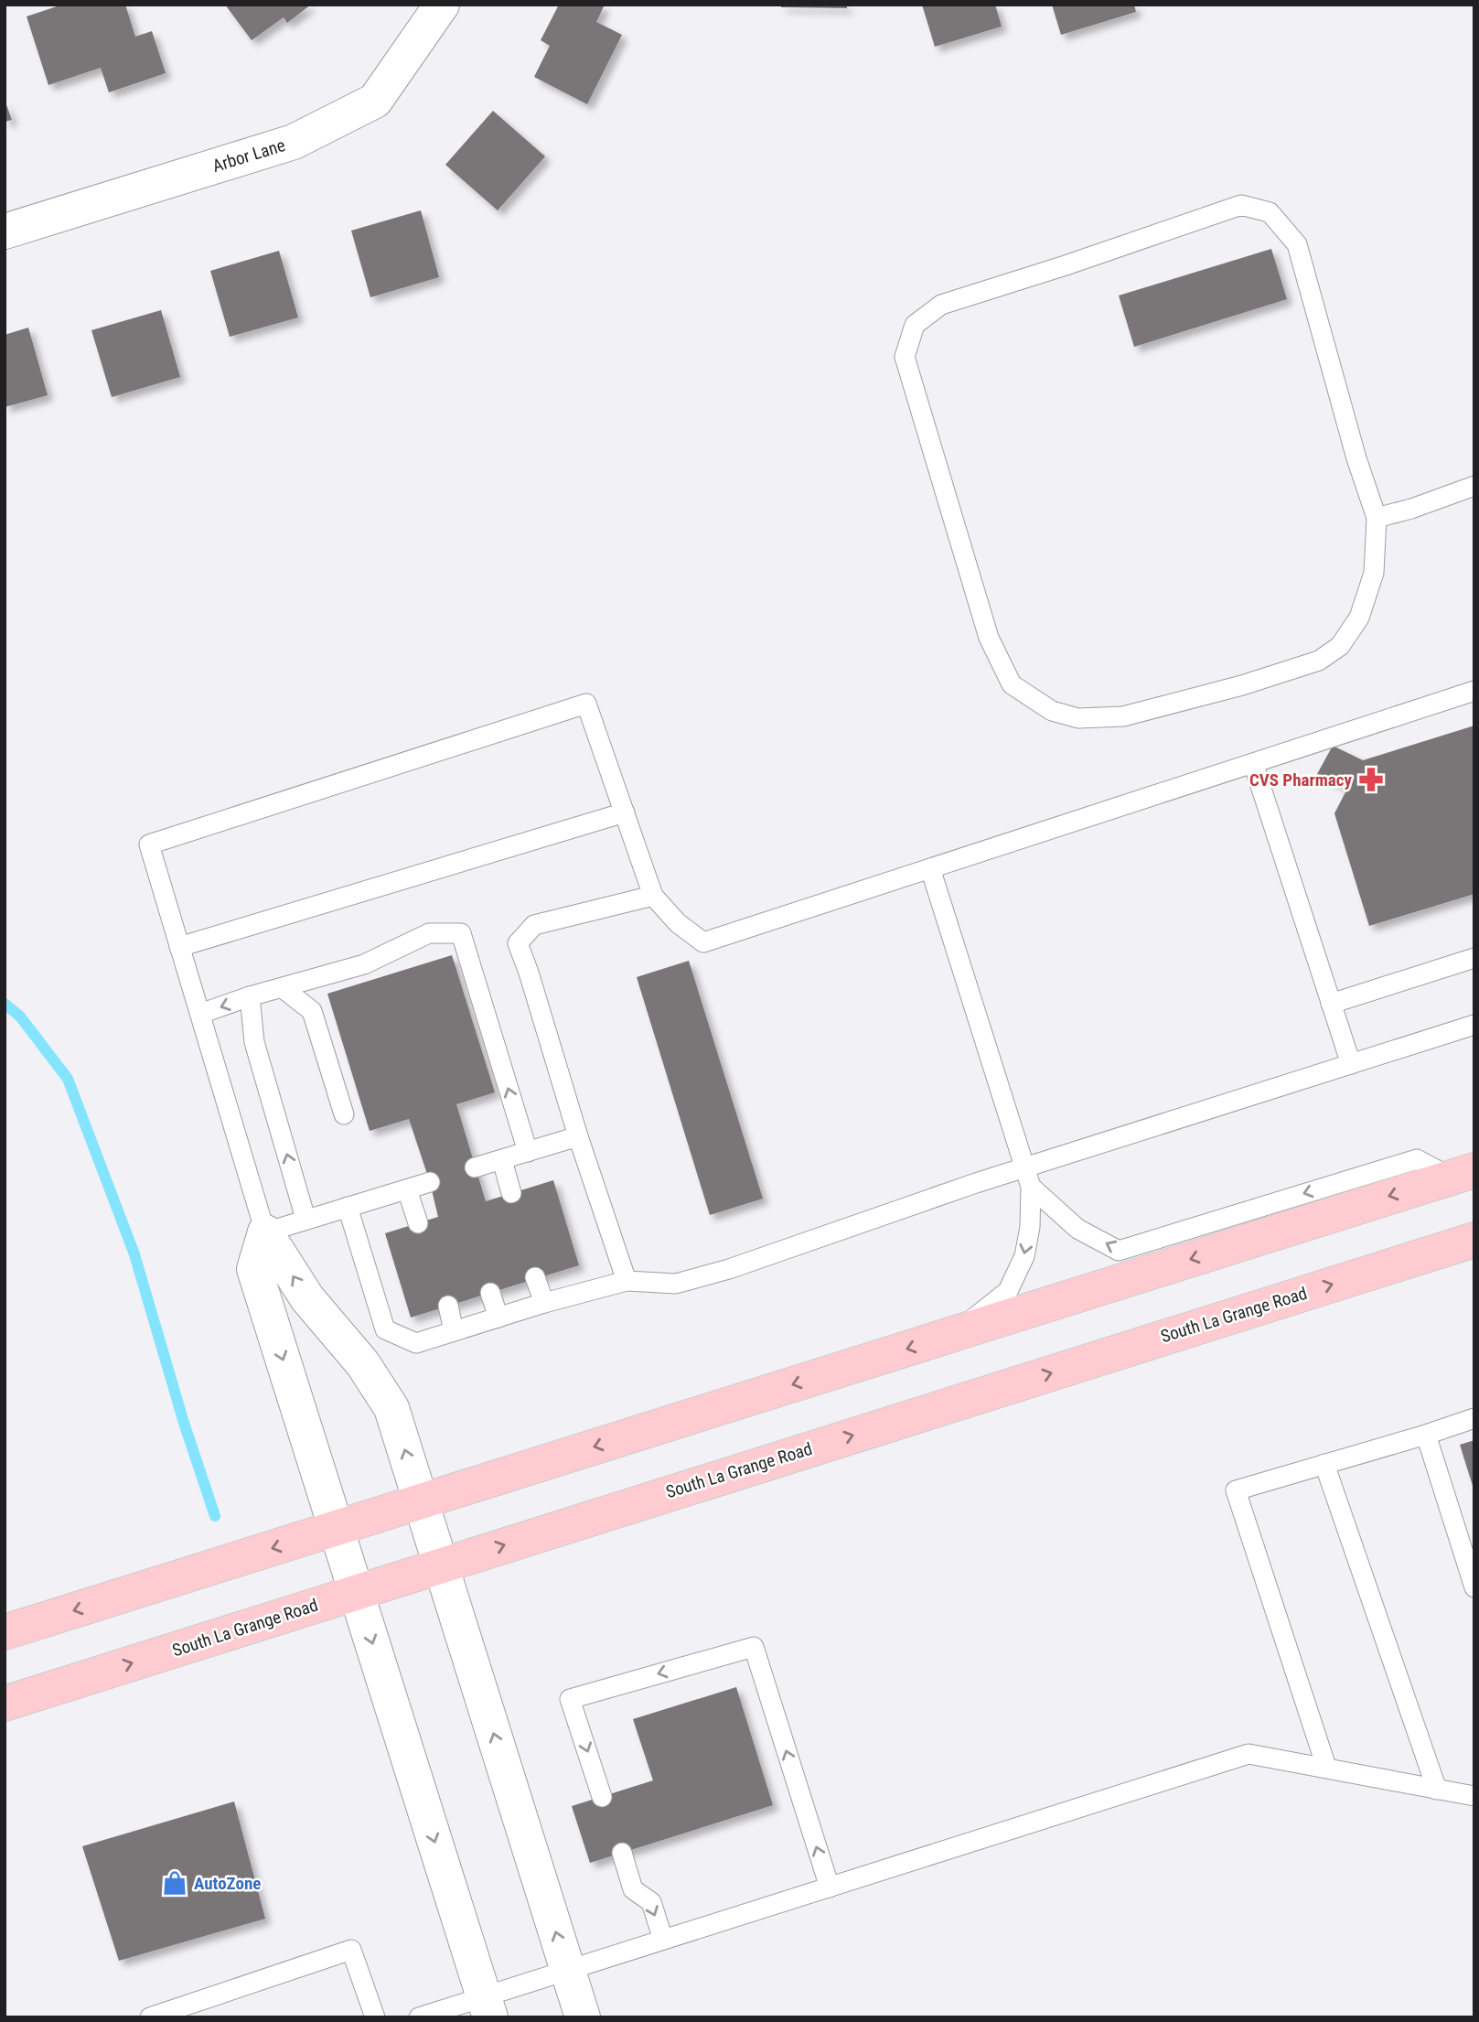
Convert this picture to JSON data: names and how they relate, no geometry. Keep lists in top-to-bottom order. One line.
{"streets":{"main road":["South La Grange Road"],"street":["Arbor Lane"]},"places":{"pharmacy":["CVS Pharmacy"],"shop":["AutoZone"]}}
